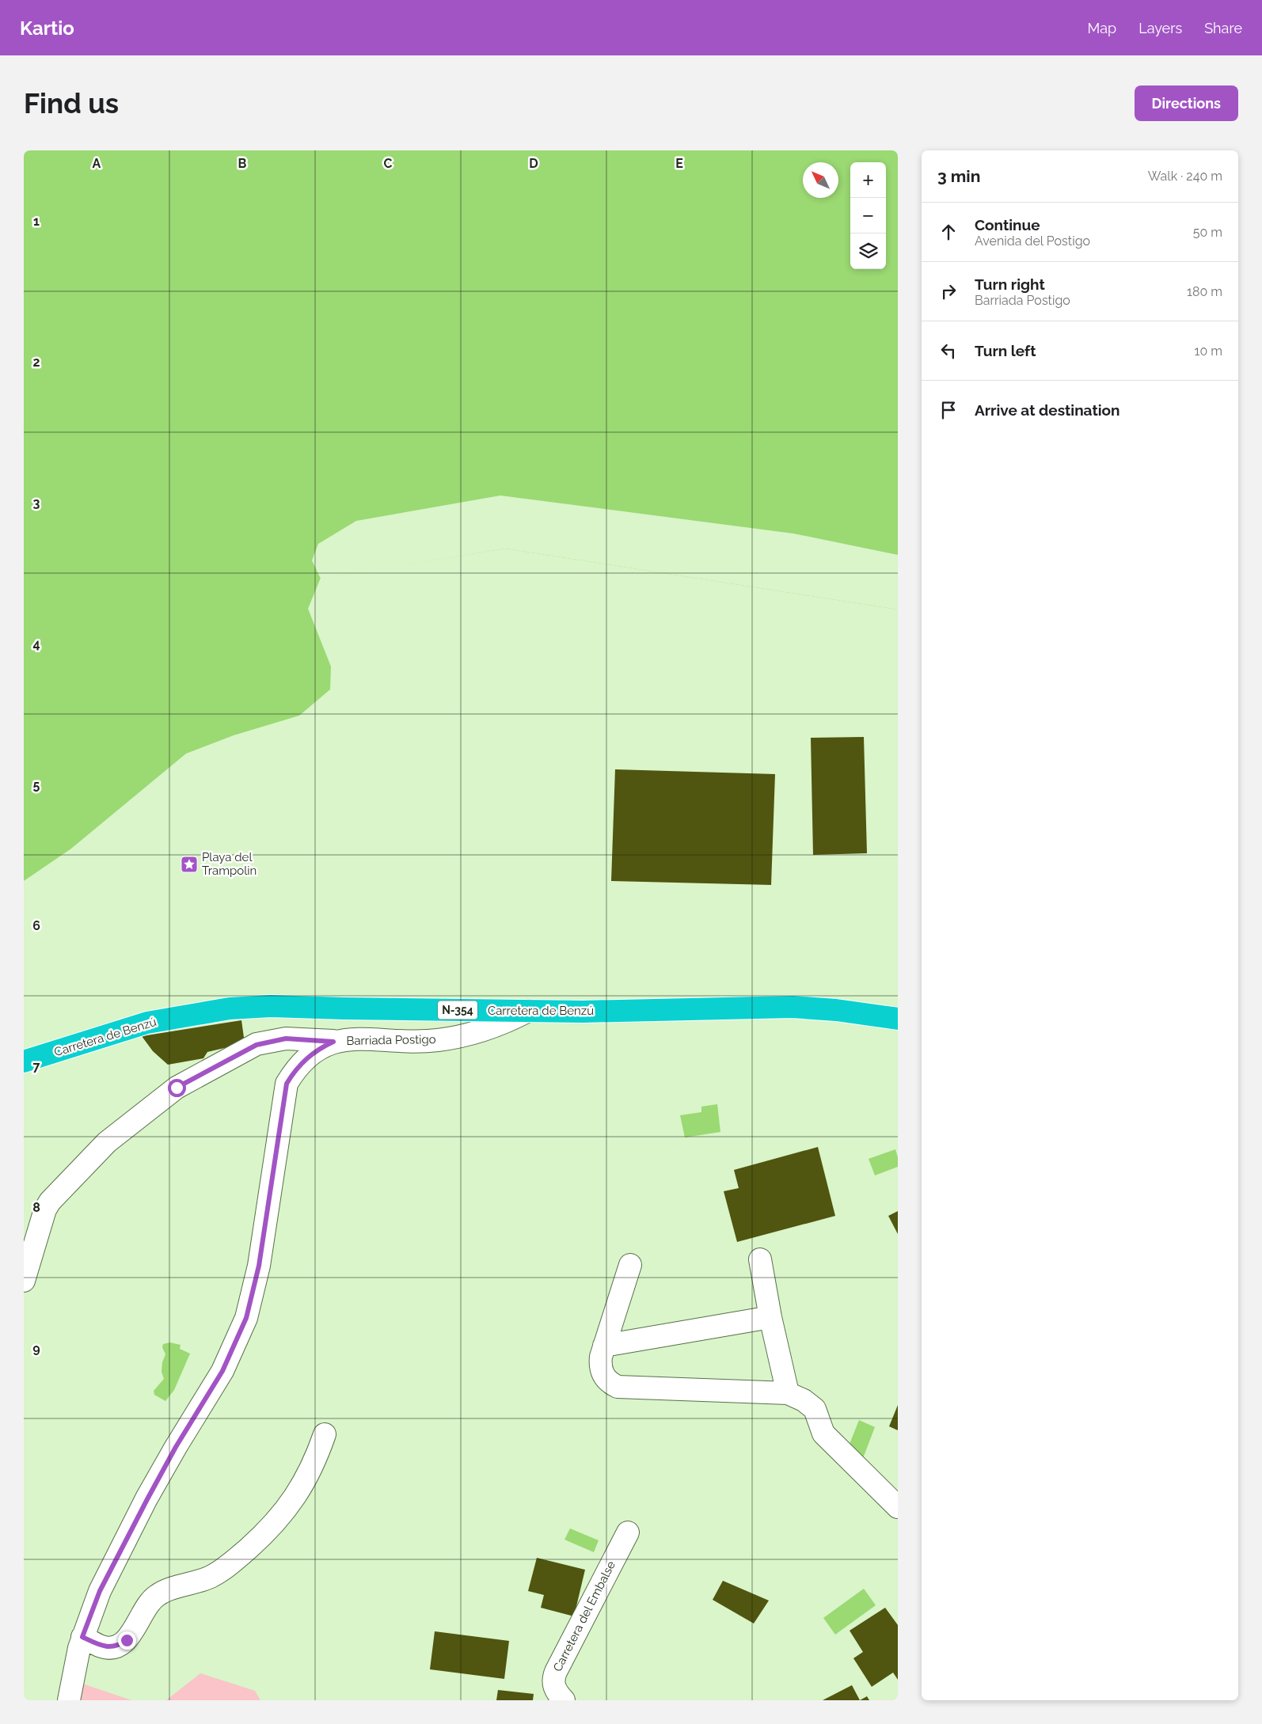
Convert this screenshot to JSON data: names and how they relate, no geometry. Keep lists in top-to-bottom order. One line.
{"streets":{"highway":["N-354","Carretera de Benzú"],"street":["Barriada Postigo","Carretera del Embalse"]},"crossings":[["Carretera de Benzú","Barriada Postigo"]],"places":{"place":["Playa del Trampolin"]},"north":"top left","page":{"header":"Kartio","nav":["Map","Layers","Share"],"buttons":"Directions","title":"Find us","heading":["3 min","Walk · 240 m"],"map_buttons":["+","−"],"list":[["Continue","Avenida del Postigo","50 m"],["Turn right","Barriada Postigo","180 m"],["Turn left","10 m"],"Arrive at destination"]},"grid":{"columns":["A","B","C","D","E"],"rows":["1","2","3","4","5","6","7","8","9"]}}
